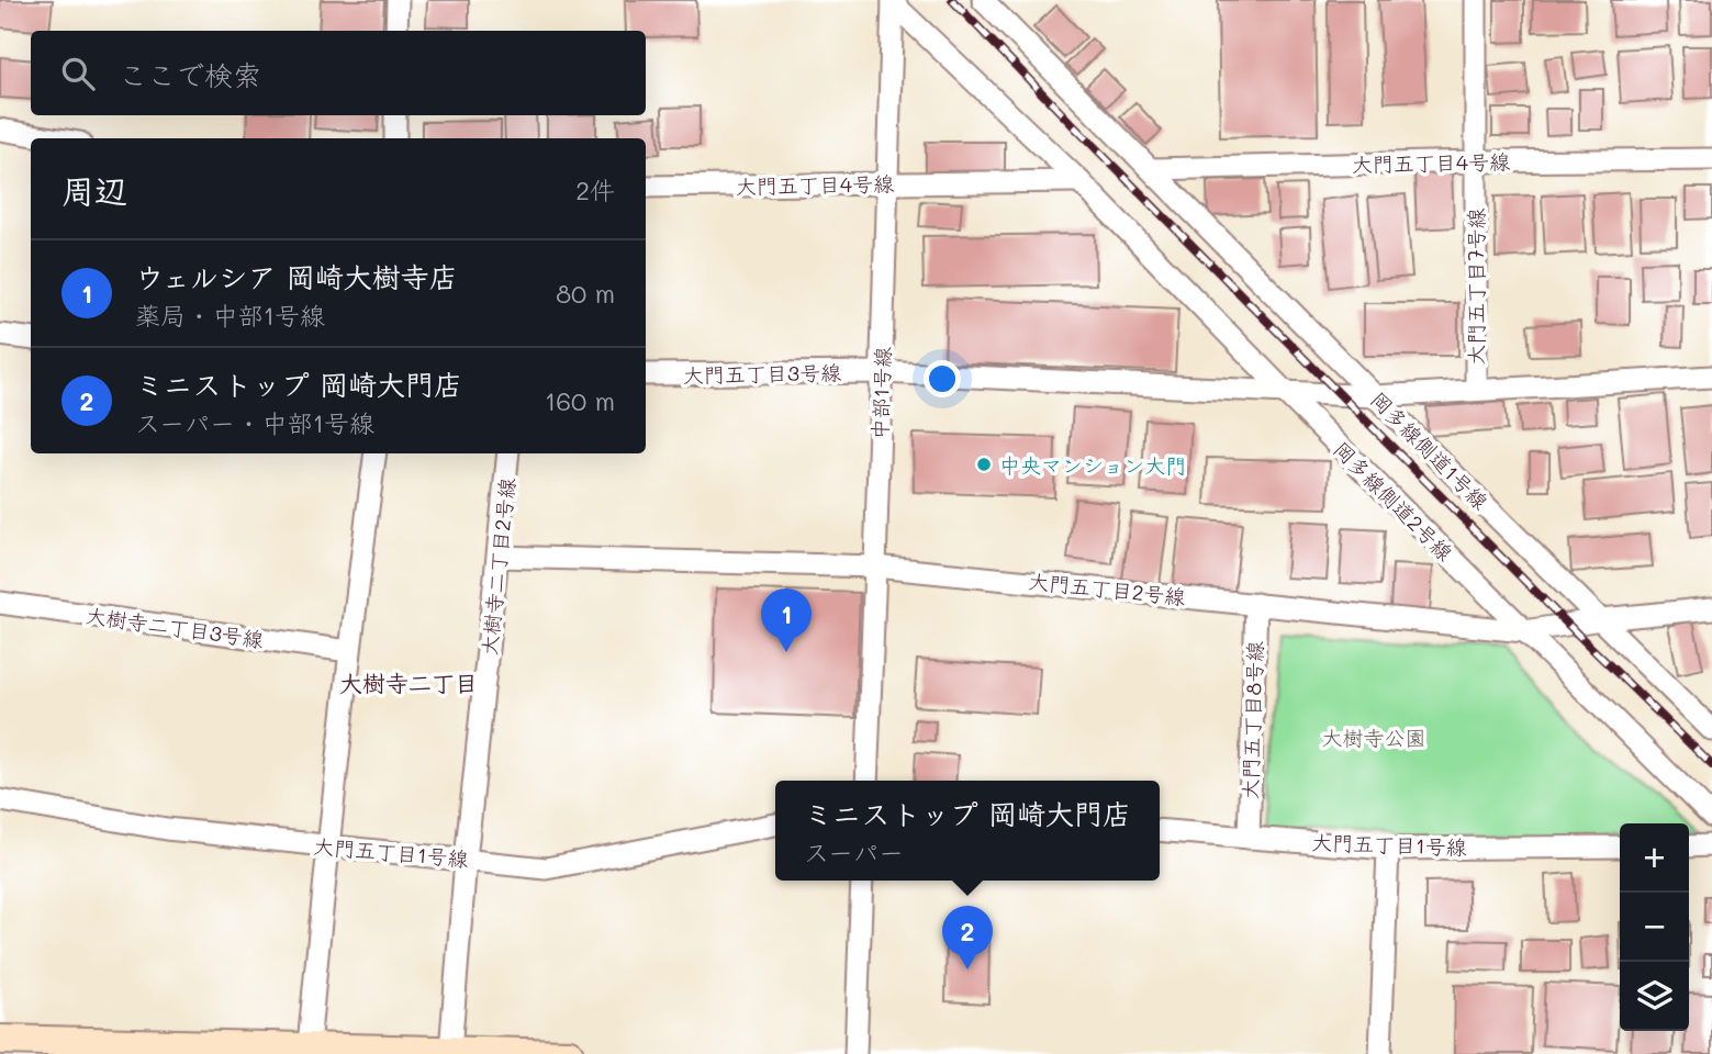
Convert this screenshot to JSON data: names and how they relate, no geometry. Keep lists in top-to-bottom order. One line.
{"streets":{"street":["大門五丁目4号線","大門五丁目7号線","大門五丁目3号線","中部1号線","岡多線側道1号線","岡多線側道2号線","大樹寺二丁目2号線","大門五丁目2号線","大樹寺二丁目3号線","大門五丁目8号線","大門五丁目1号線"]},"crossings":[["大門五丁目4号線","大門五丁目7号線"],["大門五丁目4号線","中部1号線"],["大門五丁目4号線","岡多線側道1号線"],["大門五丁目4号線","岡多線側道2号線"],["大門五丁目7号線","大門五丁目3号線"],["大門五丁目3号線","中部1号線"],["大門五丁目3号線","岡多線側道1号線"],["大門五丁目3号線","岡多線側道2号線"],["中部1号線","岡多線側道2号線"],["中部1号線","大門五丁目2号線"],["岡多線側道1号線","大門五丁目2号線"],["岡多線側道2号線","大門五丁目2号線"],["大樹寺二丁目2号線","大門五丁目2号線"],["大樹寺二丁目2号線","大門五丁目1号線"],["大門五丁目2号線","大門五丁目8号線"],["大門五丁目8号線","大門五丁目1号線"]],"districts":["大樹寺二丁目"],"parks":["大樹寺公園"],"places":["中央マンション大門"],"page":{"search":"ここで検索","heading":["周辺","2件"],"list":[{"mark":"1","name":"ウェルシア 岡崎大樹寺店","note":"薬局 · 中部1号線","value":"80 m"},{"mark":"2","name":"ミニストップ 岡崎大門店","note":"スーパー · 中部1号線","value":"160 m"}],"pins":["1","2"],"popup":["ミニストップ 岡崎大門店","スーパー"],"map_buttons":["+","−"]}}
